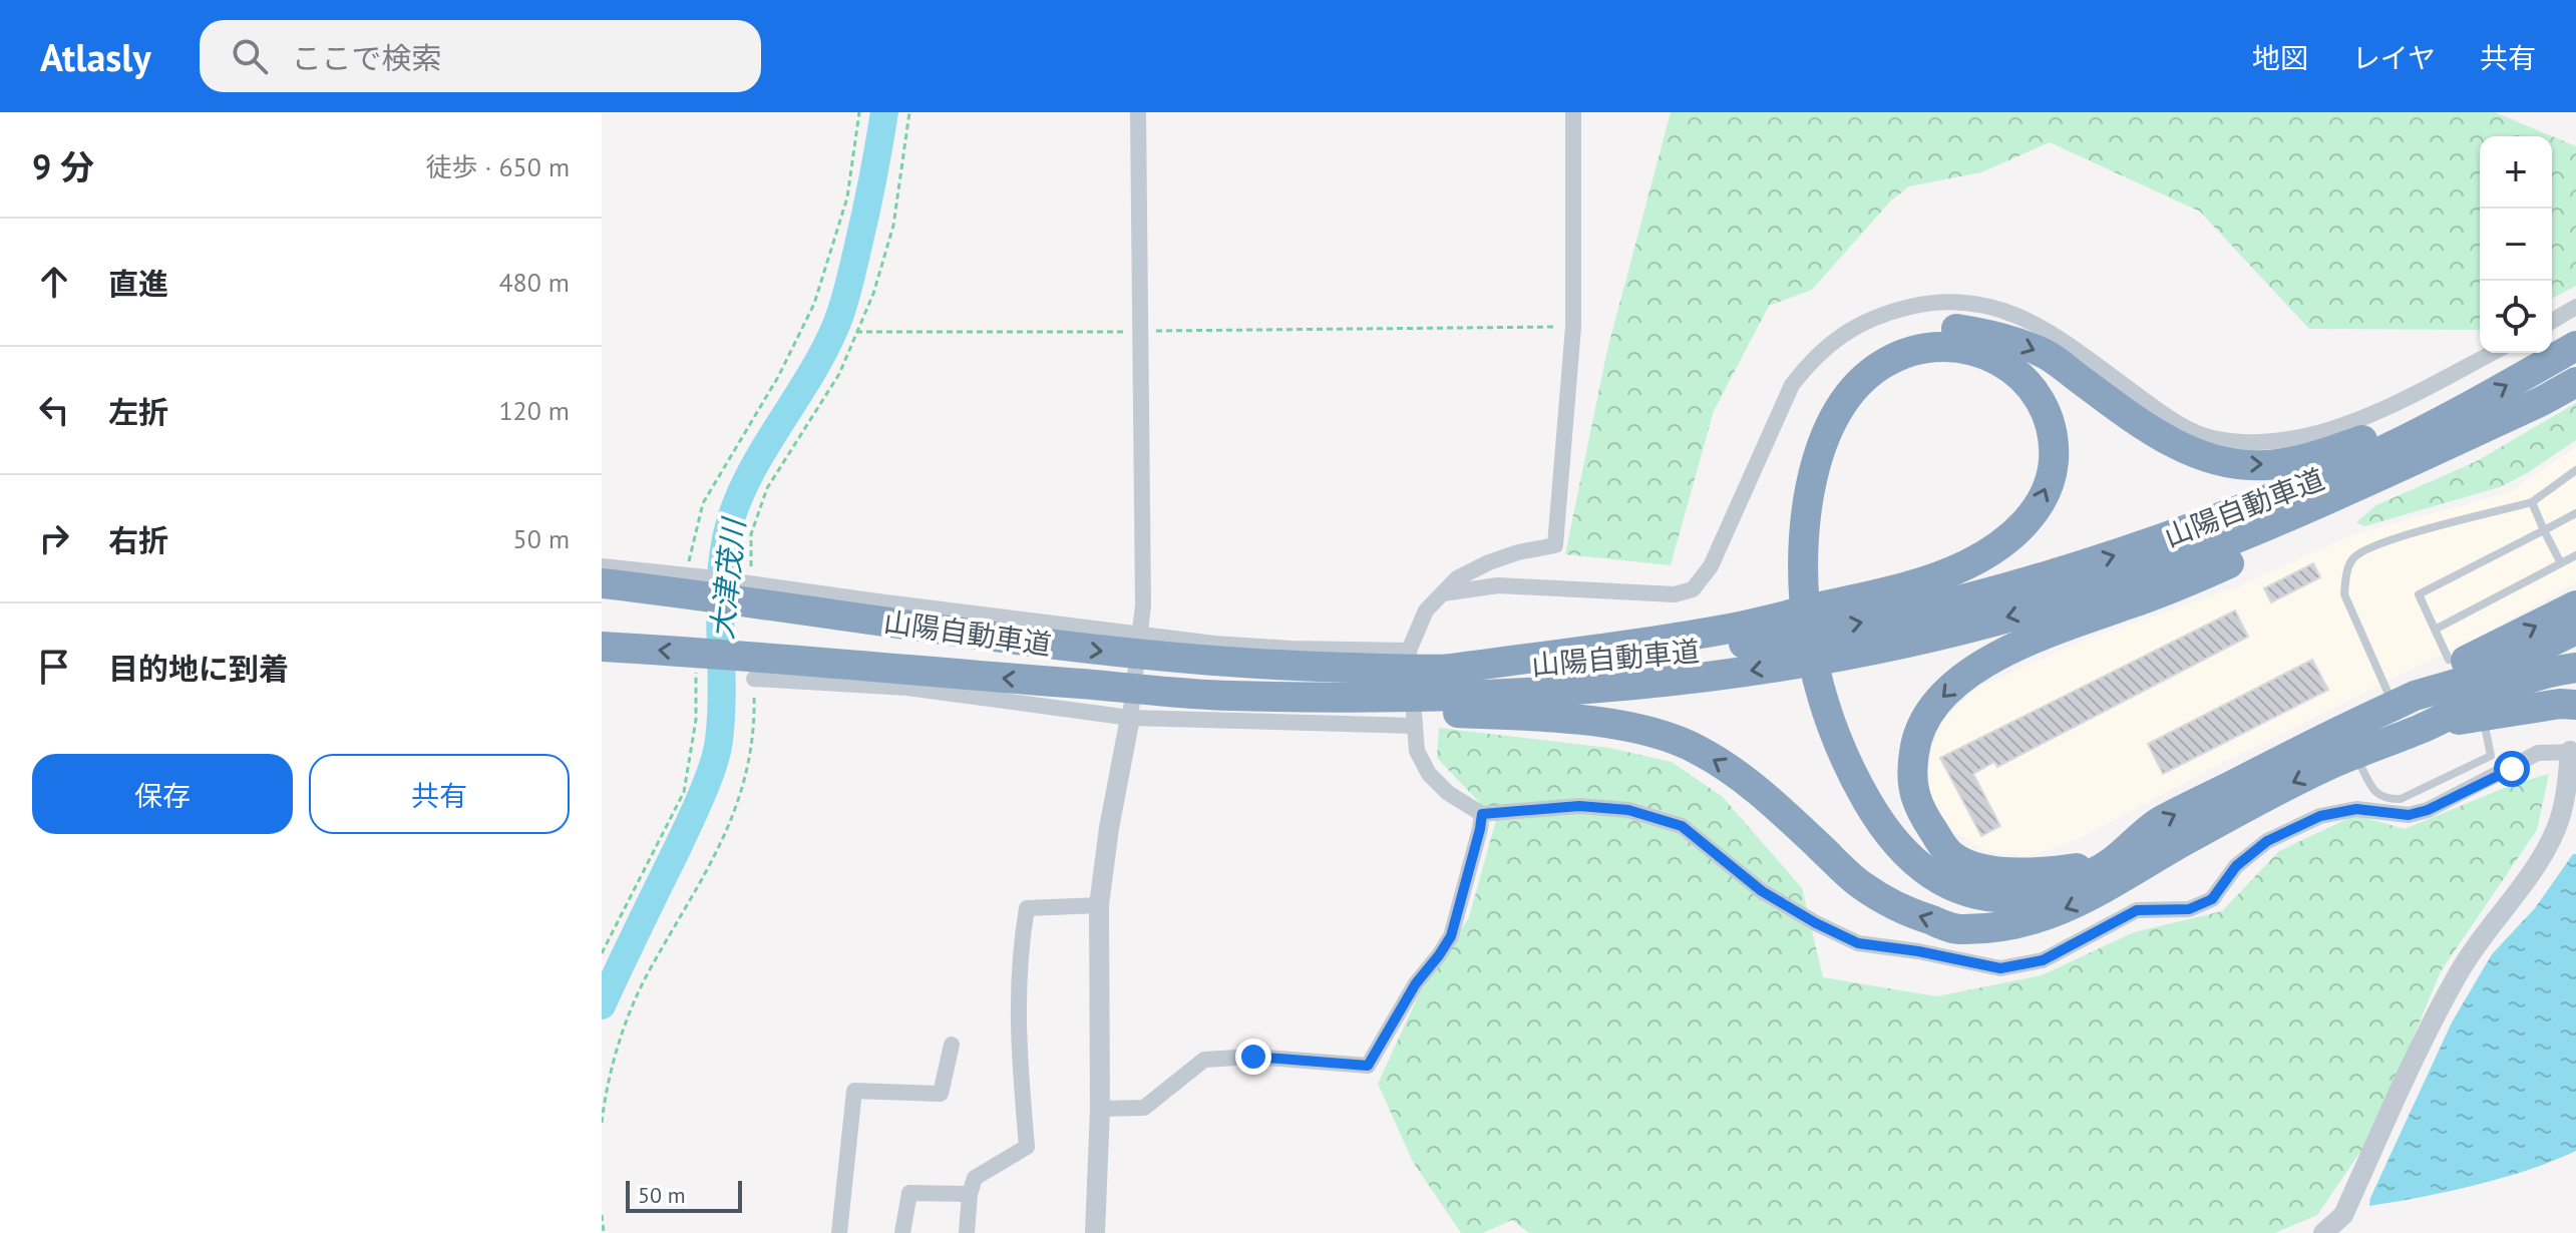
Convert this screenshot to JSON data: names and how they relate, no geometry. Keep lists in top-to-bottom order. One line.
{"streets":{"highway":["山陽自動車道"]},"water":["大津茂川"],"scale_bar":"50 m","page":{"header":"Atlasly","search":"ここで検索","nav":["地図","レイヤ","共有"],"heading":["9 分","徒歩 · 650 m"],"map_buttons":["+","−"],"list":[["直進","480 m"],["左折","120 m"],["右折","50 m"],"目的地に到着"],"buttons":["保存","共有"],"scale":"50 m"}}
